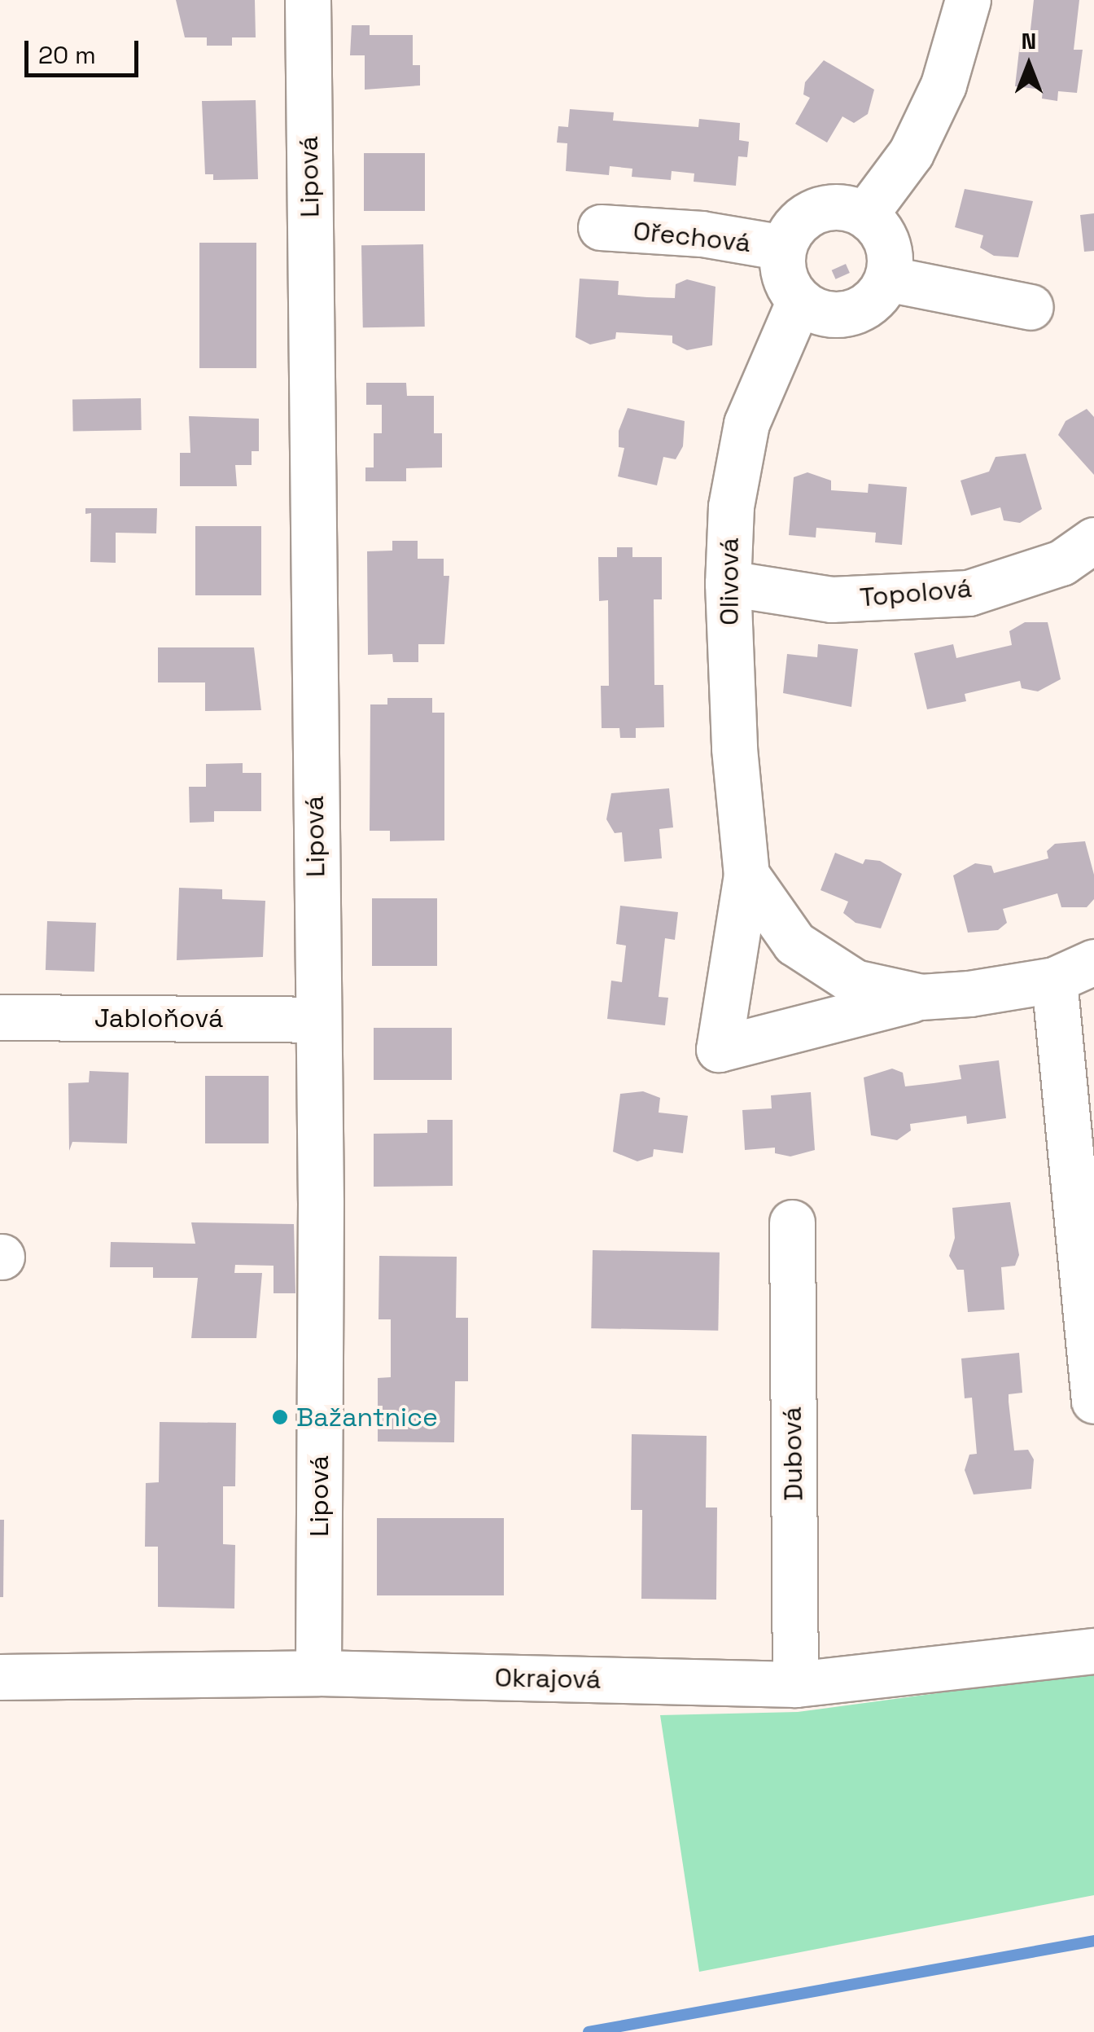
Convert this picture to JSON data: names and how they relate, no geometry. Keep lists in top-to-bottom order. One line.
{"streets":{"street":["Lipová","Ořechová","Olivová","Topolová","Jabloňová","Dubová","Okrajová"]},"crossings":[["Lipová","Jabloňová"],["Lipová","Okrajová"],["Ořechová","Olivová"],["Olivová","Topolová"],["Dubová","Okrajová"]],"places":["Bažantnice"],"scale_bar":"20 m","north":"top"}
